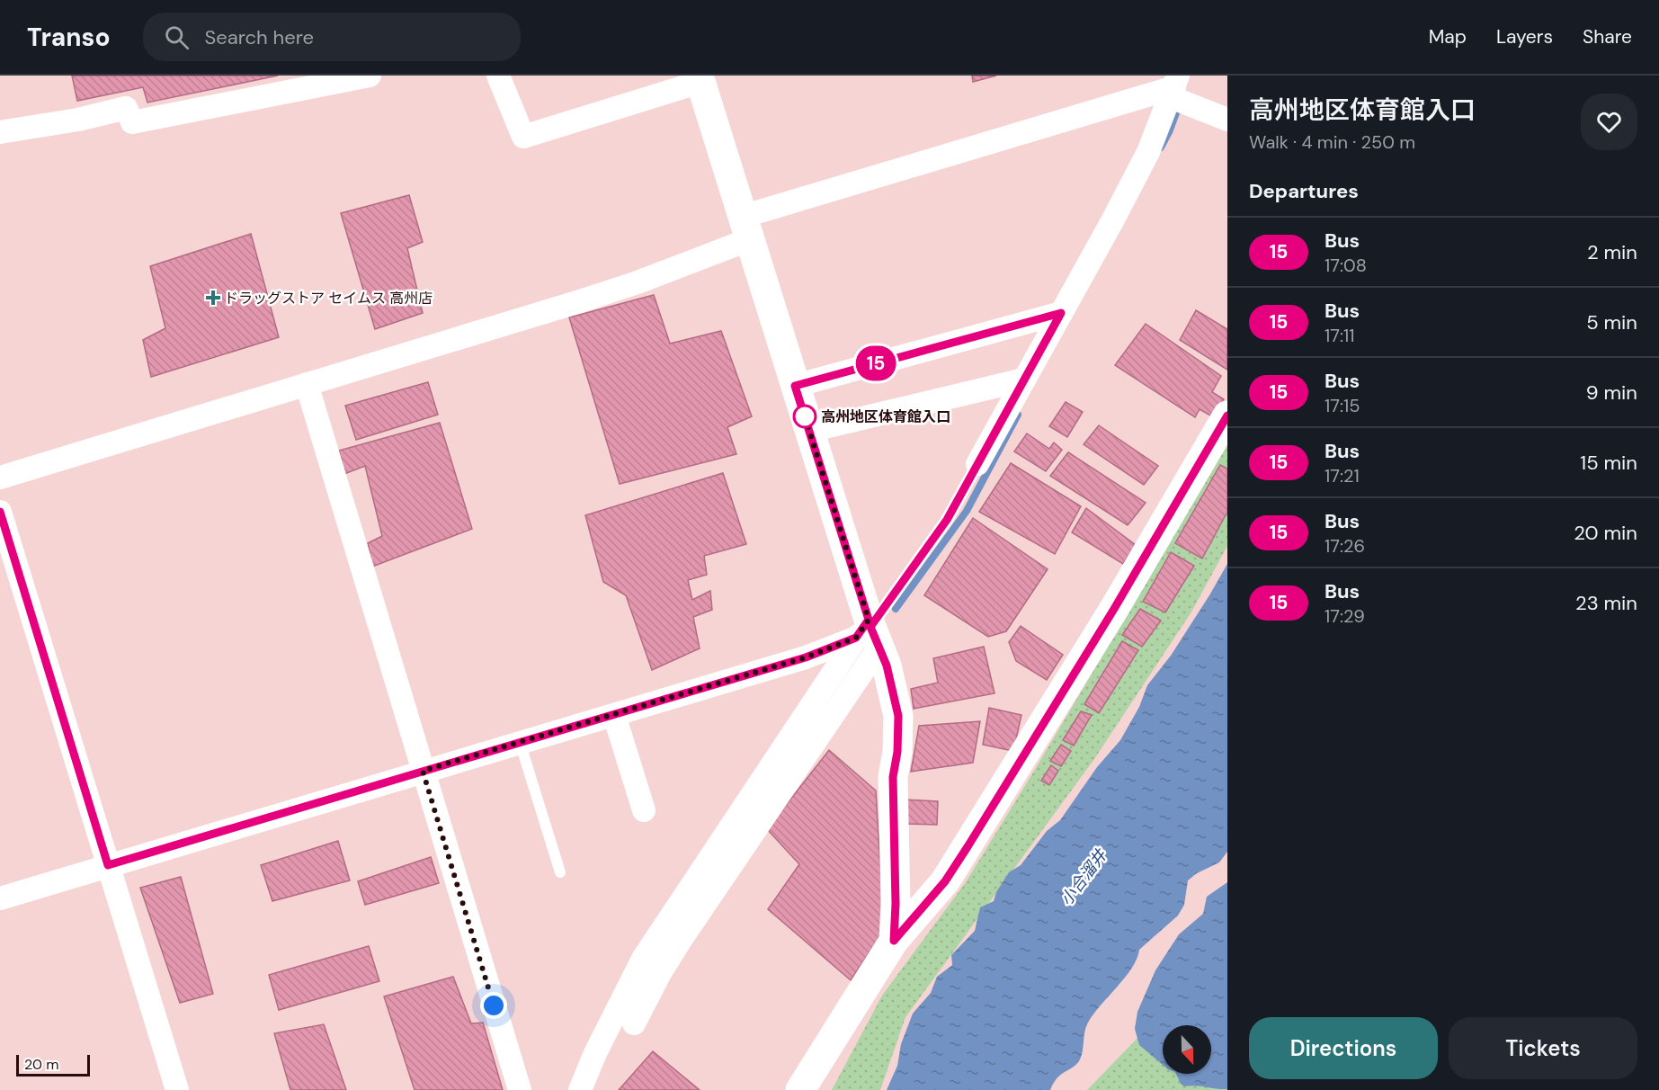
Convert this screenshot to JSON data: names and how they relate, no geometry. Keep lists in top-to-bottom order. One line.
{"water":["小合溜井"],"places":{"health":["ドラッグストア セイムス 高州店"],"other":["高州地区体育館入口"]},"lines":["bus line 15"],"scale_bar":"20 m","north":"bottom","page":{"header":"Transo","search":"Search here","nav":["Map","Layers","Share"],"on_map":"15","heading":[["高州地区体育館入口","Walk · 4 min · 250 m"],"Departures"],"list":[{"mark":"15","name":"Bus","note":"17:08","value":"2 min"},{"mark":"15","name":"Bus","note":"17:11","value":"5 min"},{"mark":"15","name":"Bus","note":"17:15","value":"9 min"},{"mark":"15","name":"Bus","note":"17:21","value":"15 min"},{"mark":"15","name":"Bus","note":"17:26","value":"20 min"},{"mark":"15","name":"Bus","note":"17:29","value":"23 min"}],"buttons":["Directions","Tickets"],"scale":"20 m"}}
